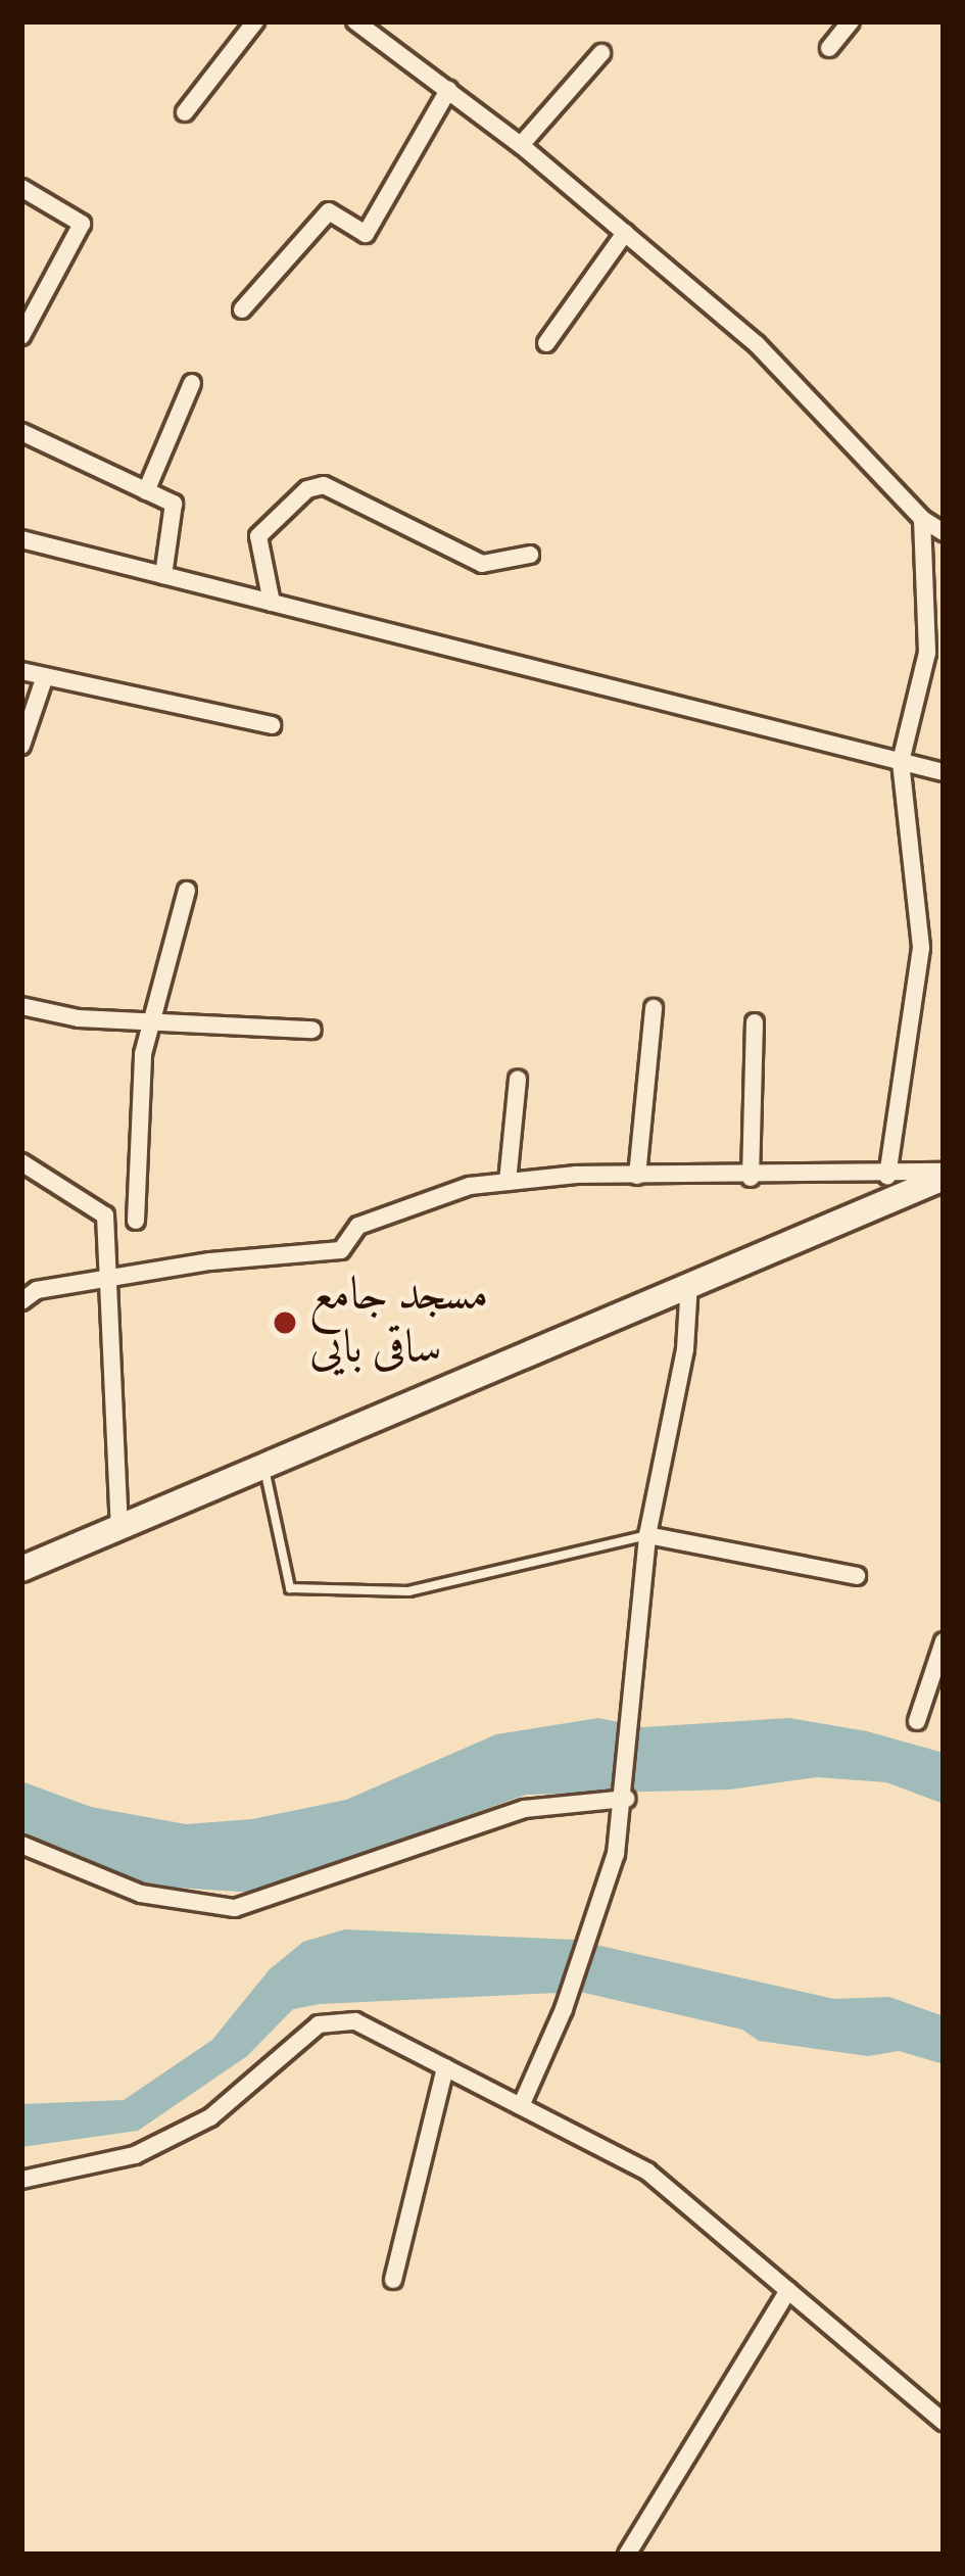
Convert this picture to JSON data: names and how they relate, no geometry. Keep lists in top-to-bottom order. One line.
{"places":["مسجد جامع ساقی بایی"]}
